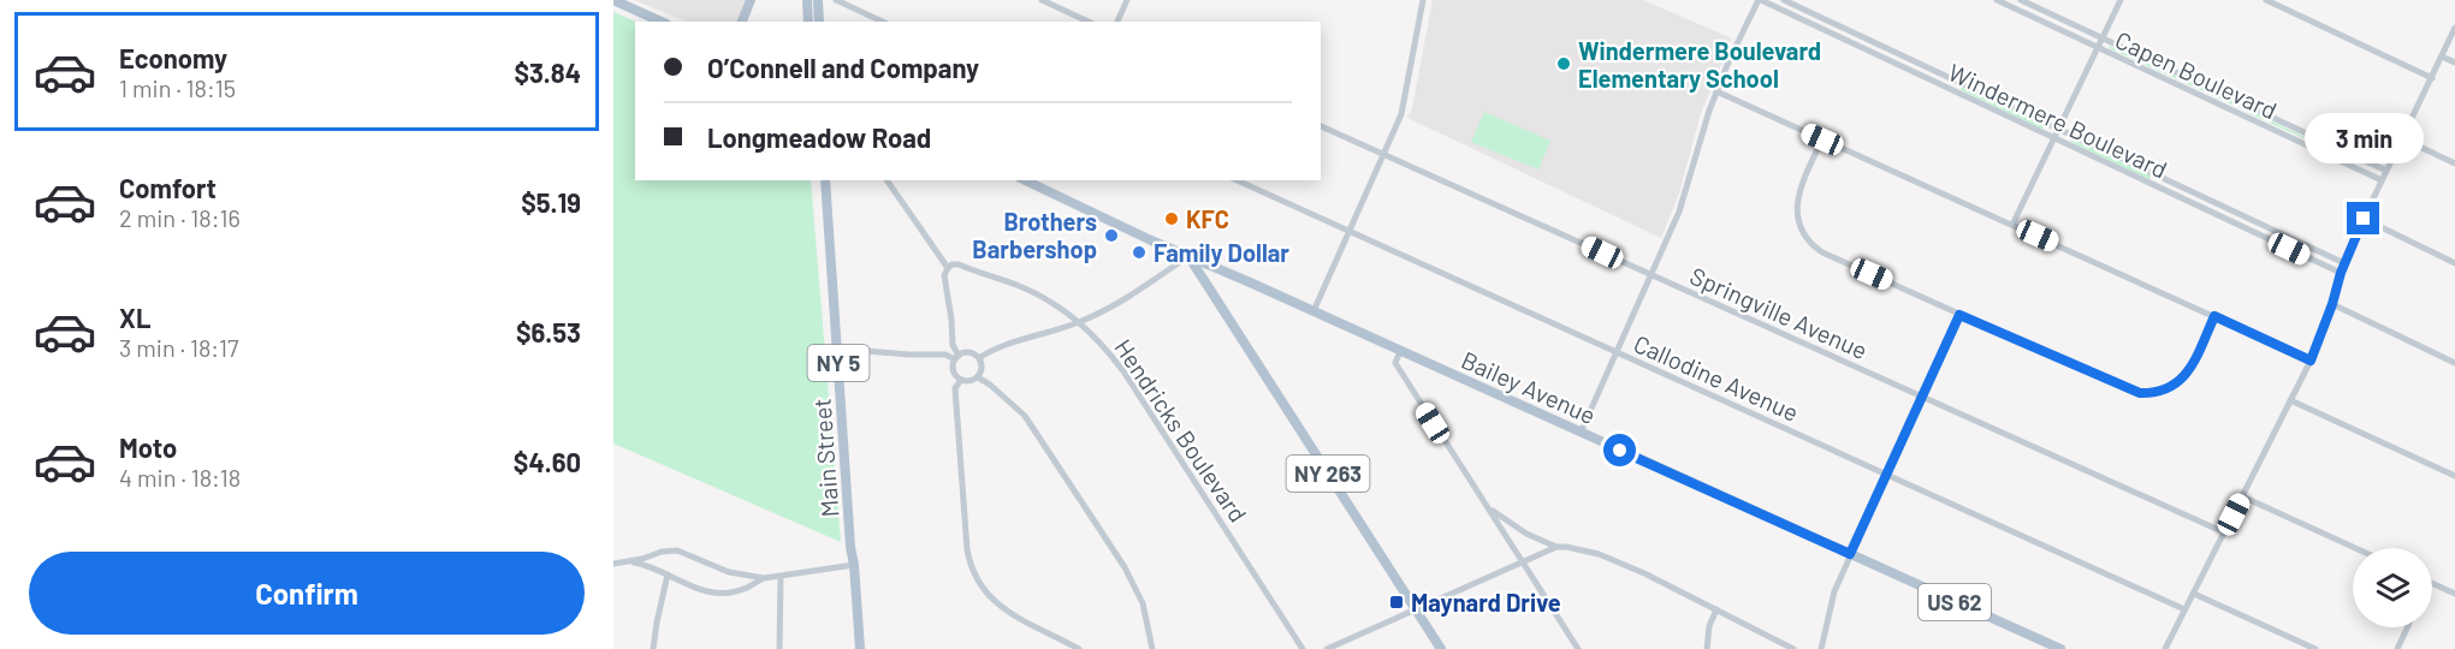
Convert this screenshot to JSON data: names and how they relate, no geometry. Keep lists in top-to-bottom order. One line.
{"streets":{"main road":["NY 5","Bailey Avenue","Main Street","NY 263","US 62"],"street":["Capen Boulevard","Windermere Boulevard","Springville Avenue","Callodine Avenue","Hendricks Boulevard"]},"crossings":[["Bailey Avenue","NY 263"]],"places":{"other":["Windermere Boulevard Elementary School","KFC","Brothers Barbershop","Family Dollar"],"transit":["Maynard Drive"]},"page":{"list":[{"name":"Economy","note":"1 min · 18:15","value":"$3.84"},{"name":"Comfort","note":"2 min · 18:16","value":"$5.19"},{"name":"XL","note":"3 min · 18:17","value":"$6.53"},{"name":"Moto","note":"4 min · 18:18","value":"$4.60"}],"banner":["O’Connell and Company","Longmeadow Road"],"bubble":"3 min","buttons":"Confirm"}}
